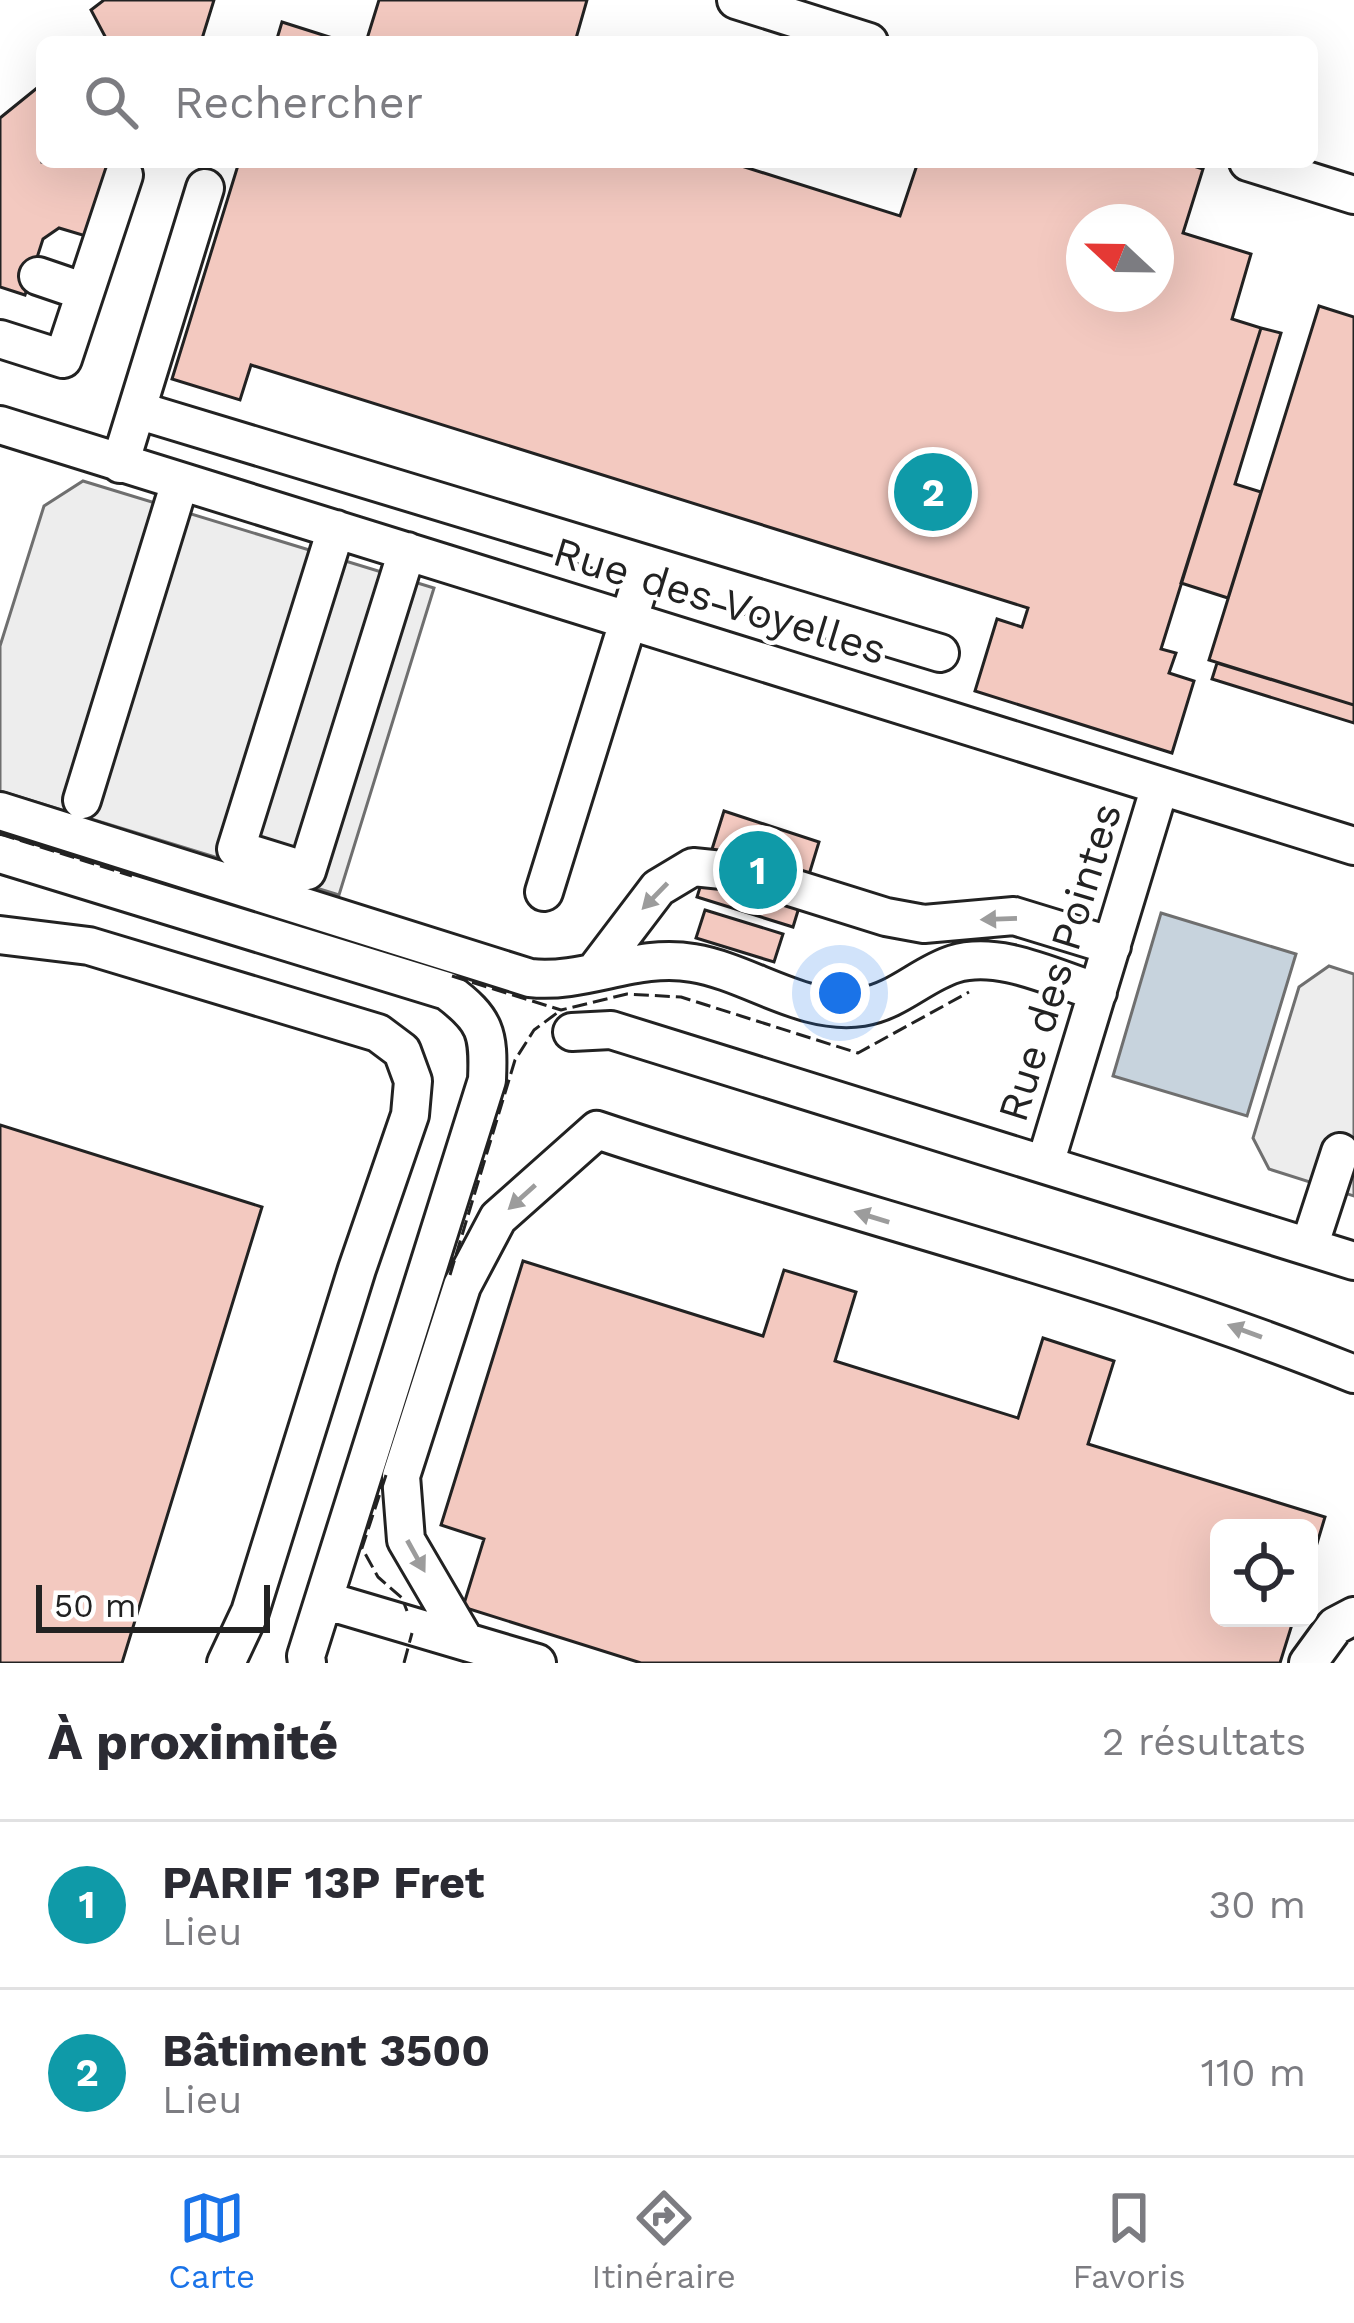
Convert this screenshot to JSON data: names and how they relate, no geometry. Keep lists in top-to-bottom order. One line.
{"streets":{"lane":["Rue des Voyelles","Rue des Pointes"]},"crossings":[["Rue des Voyelles","Rue des Pointes"]],"scale_bar":"50 m","north":"left","page":{"search":"Rechercher","pins":["2","1"],"scale":"50 m","heading":["À proximité","2 résultats"],"list":[{"mark":"1","name":"PARIF 13P Fret","note":"Lieu","value":"30 m"},{"mark":"2","name":"Bâtiment 3500","note":"Lieu","value":"110 m"}],"nav":["Carte","Itinéraire","Favoris"]}}
